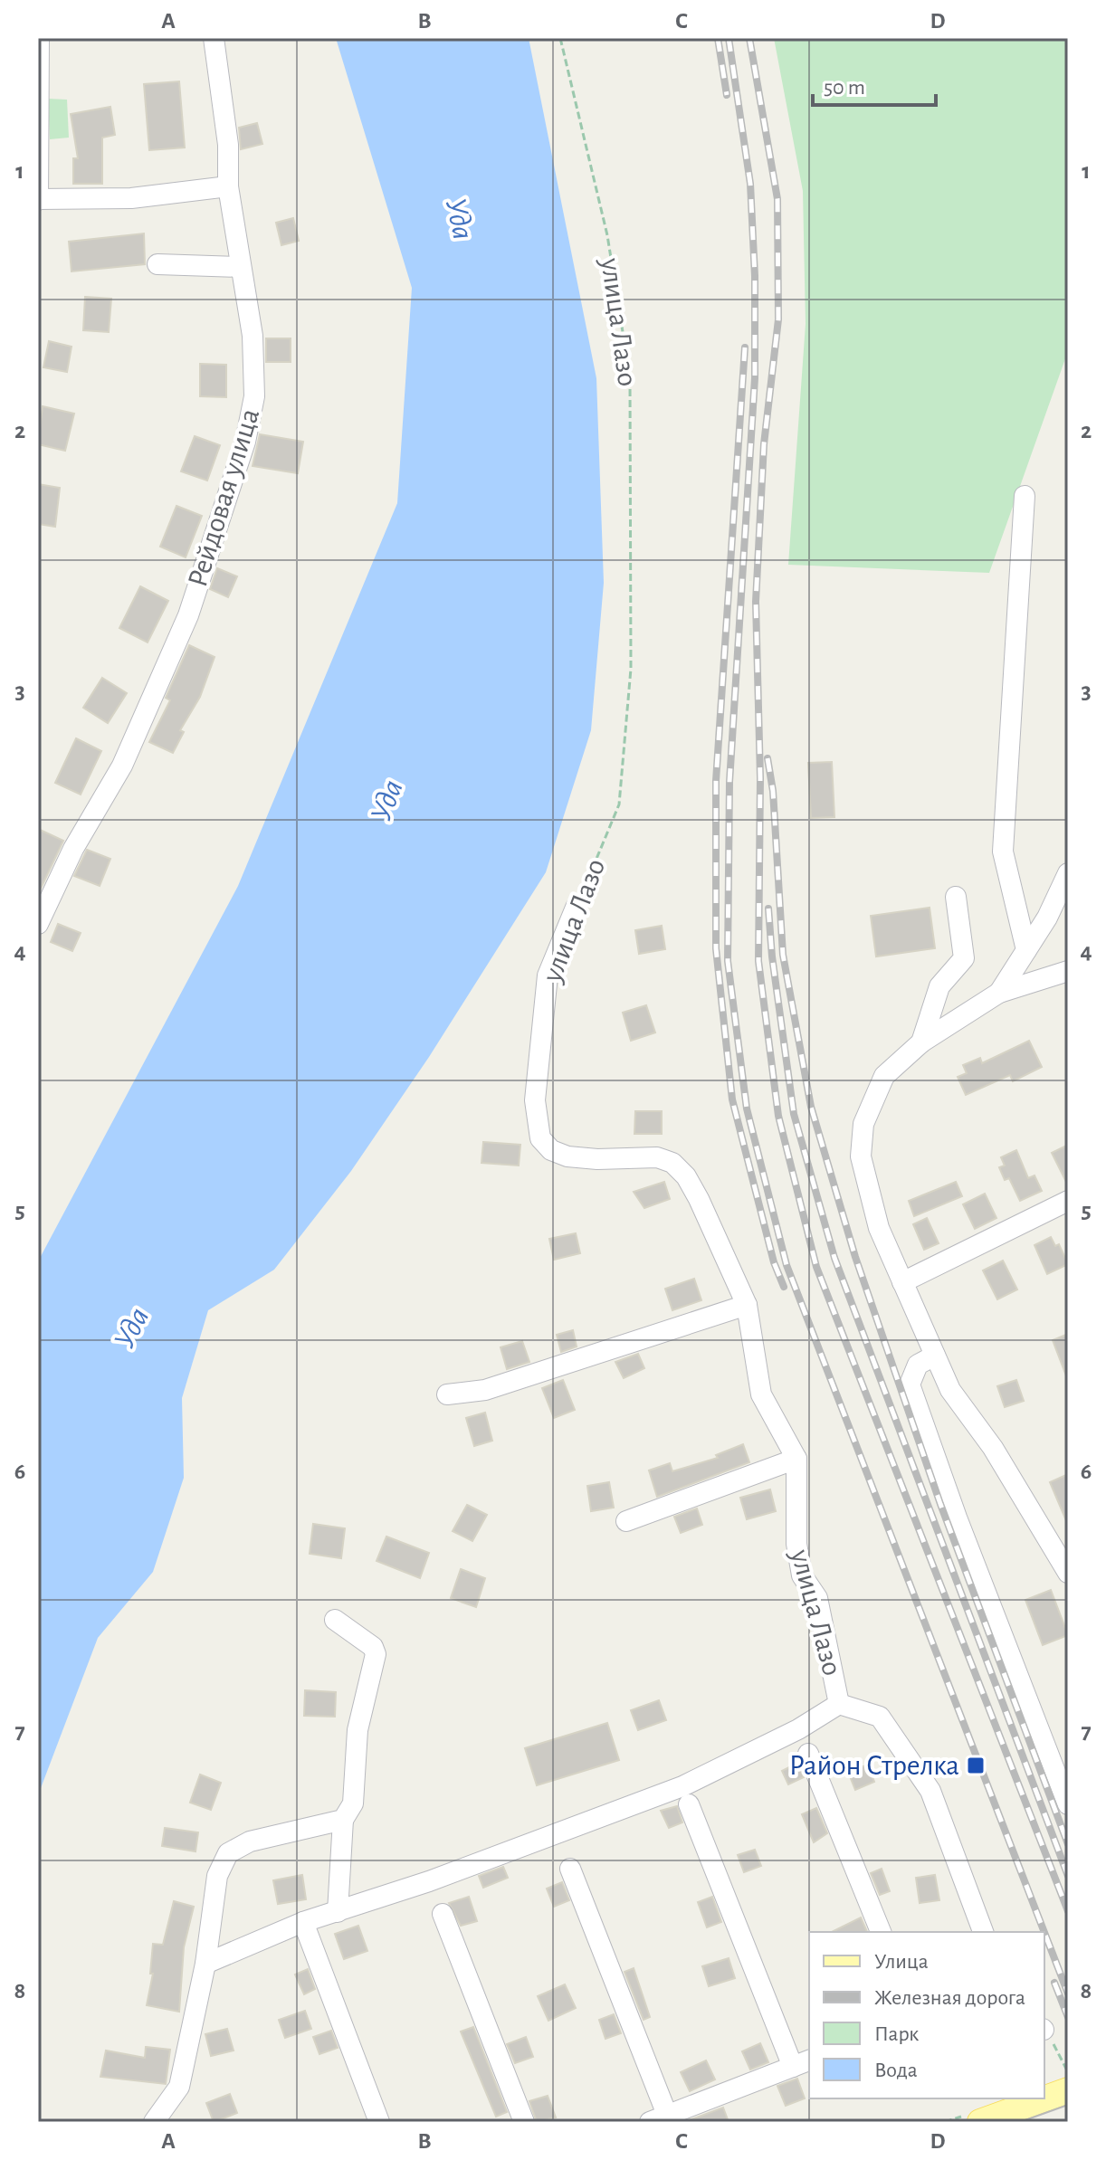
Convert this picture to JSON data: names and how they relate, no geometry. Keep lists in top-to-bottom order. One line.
{"streets":{"street":["улица Лазо","Рейдовая улица"]},"water":["Уда"],"places":{"transit":["Район Стрелка"]},"legend":["Улица","Железная дорога","Парк","Вода"],"scale_bar":"50 m","grid":{"columns":["A","B","C","D"],"rows":["1","2","3","4","5","6","7","8"]}}
